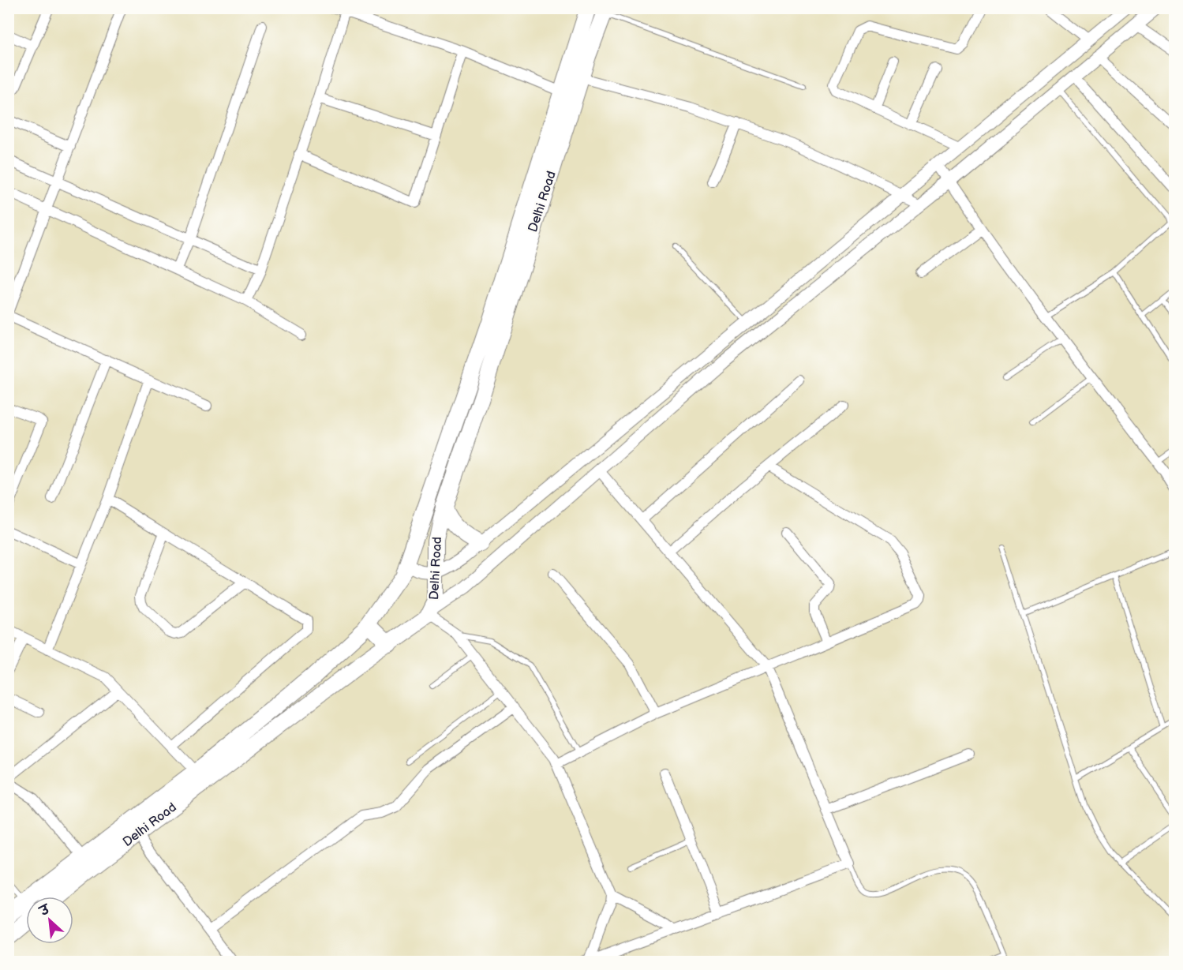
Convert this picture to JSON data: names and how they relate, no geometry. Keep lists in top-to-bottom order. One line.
{"streets":{"main road":["Delhi Road"]},"north":"top left"}
